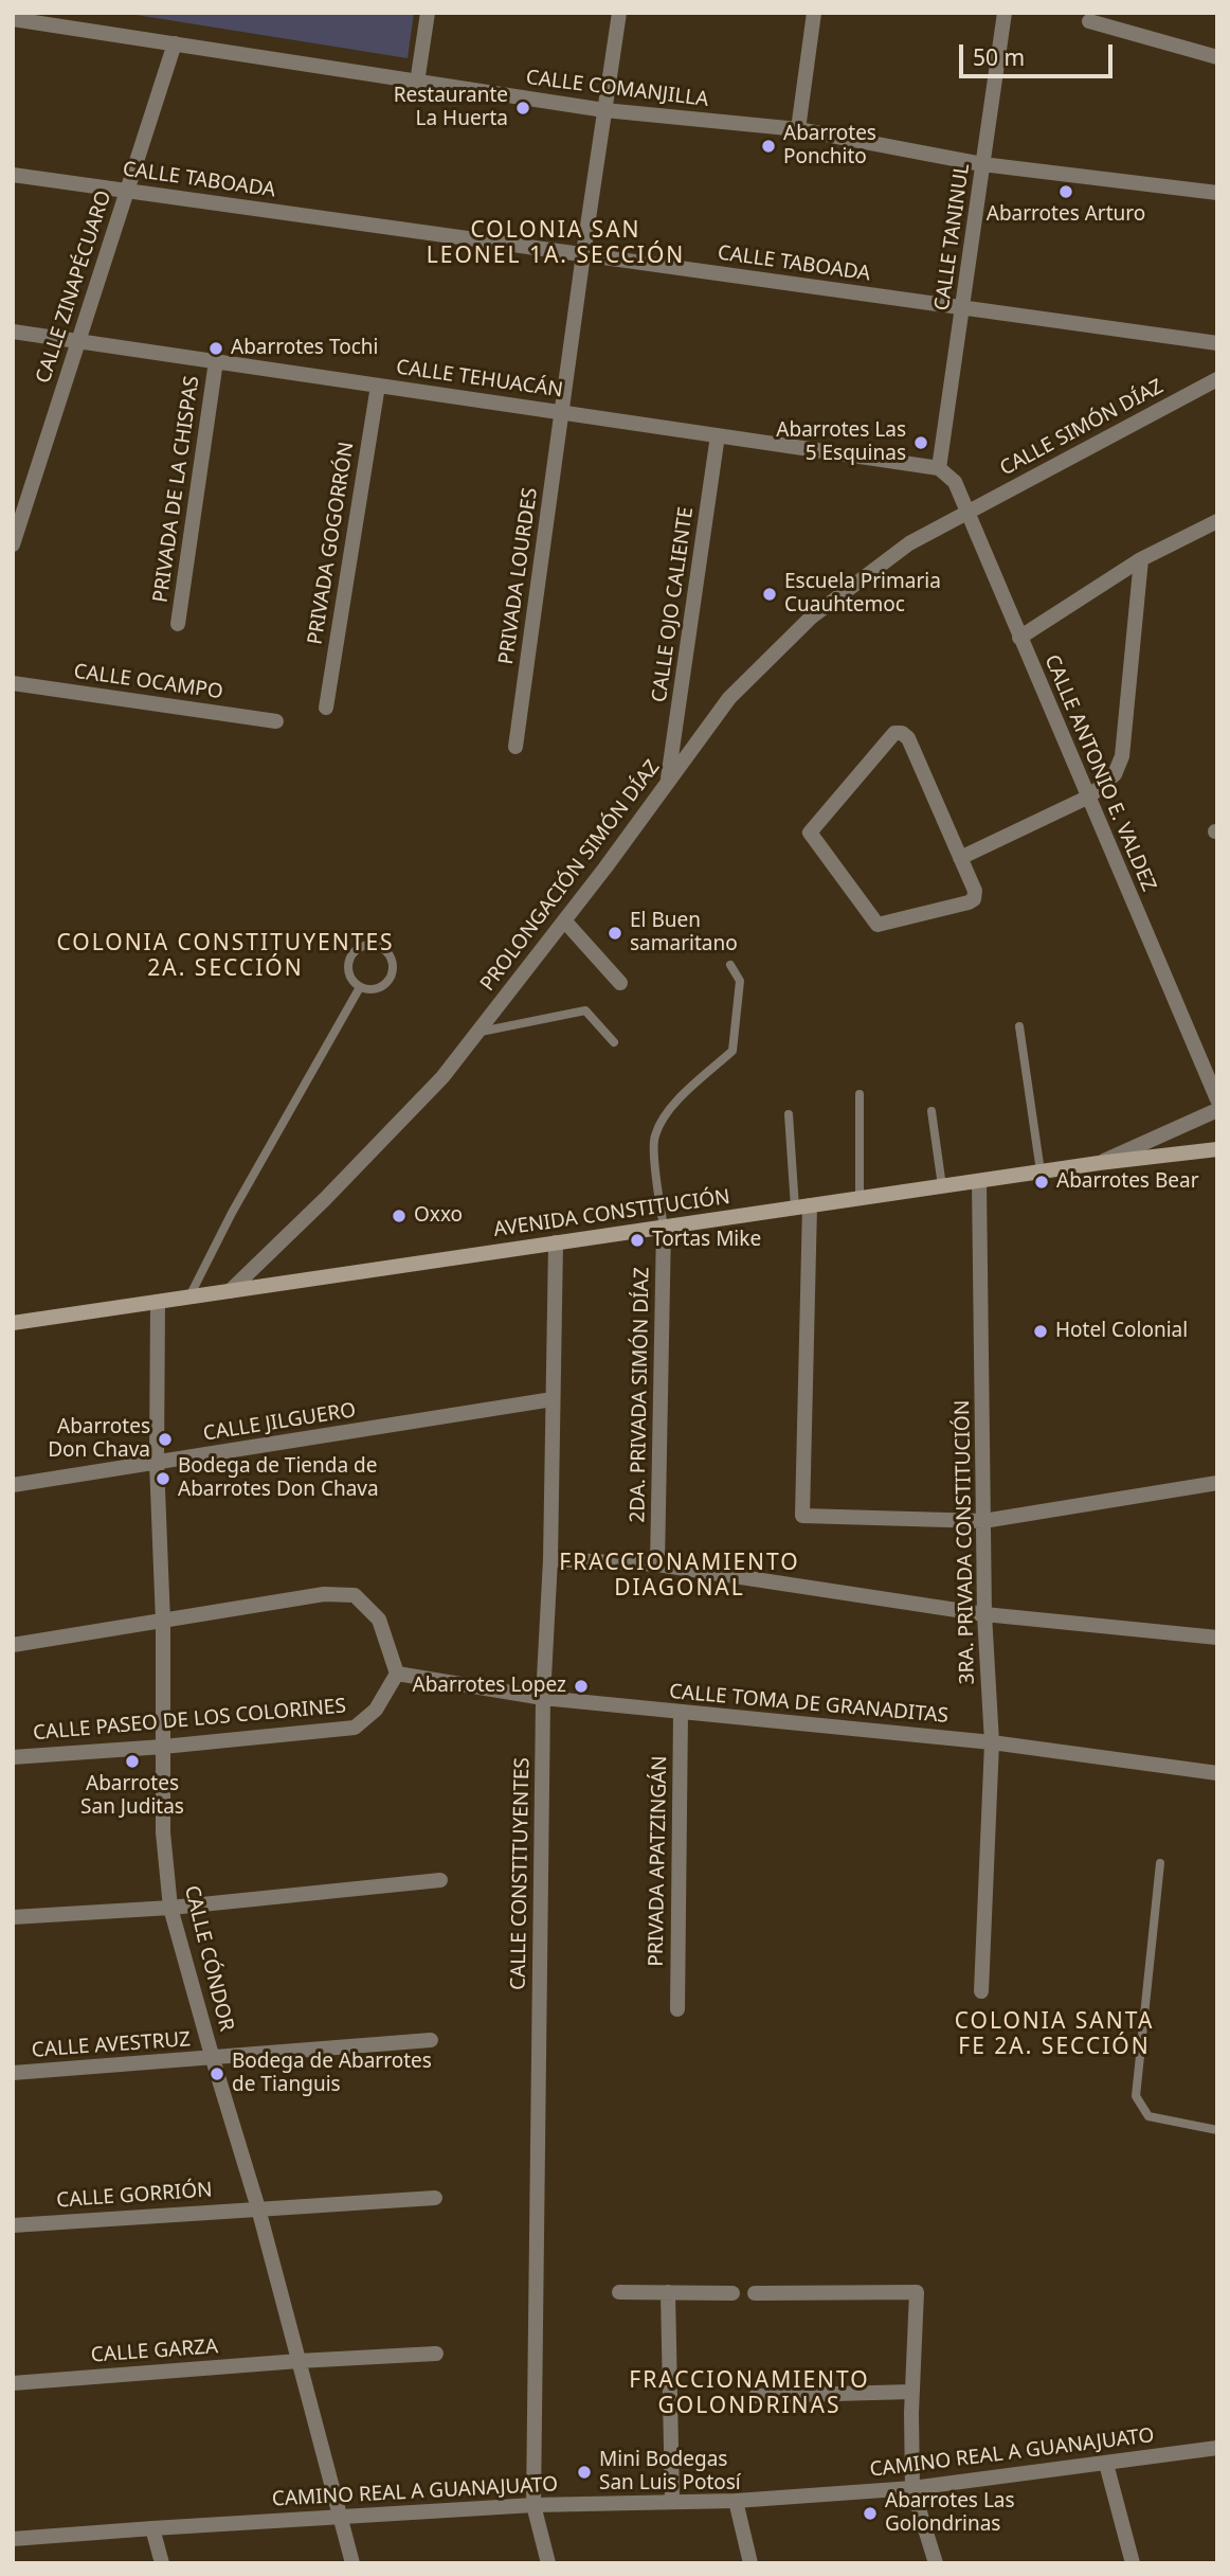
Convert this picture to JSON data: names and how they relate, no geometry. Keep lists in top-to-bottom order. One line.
{"streets":{"main road":["AVENIDA CONSTITUCIÓN"],"street":["CALLE COMANJILLA","CALLE TABOADA","CALLE TANINUL","CALLE ZINAPÉCUARO","CALLE TEHUACÁN","CALLE SIMÓN DÍAZ","PRIVADA DE LA CHISPAS","PRIVADA GOGORRÓN","PRIVADA LOURDES","CALLE OJO CALIENTE","CALLE OCAMPO","CALLE ANTONIO E. VALDEZ","PROLONGACIÓN SIMÓN DÍAZ","2DA. PRIVADA SIMÓN DÍAZ","CALLE JILGUERO","3RA. PRIVADA CONSTITUCIÓN","CALLE TOMA DE GRANADITAS","CALLE PASEO DE LOS COLORINES","PRIVADA APATZINGÁN","CALLE CONSTITUYENTES","CALLE CÓNDOR","CALLE AVESTRUZ","CALLE GORRIÓN","CALLE GARZA","CAMINO REAL A GUANAJUATO"]},"crossings":[["CALLE COMANJILLA","CALLE TANINUL"],["CALLE COMANJILLA","CALLE ZINAPÉCUARO"],["CALLE COMANJILLA","PRIVADA LOURDES"],["CALLE TABOADA","CALLE TANINUL"],["CALLE TABOADA","CALLE ZINAPÉCUARO"],["CALLE TABOADA","PRIVADA LOURDES"],["CALLE TANINUL","CALLE TEHUACÁN"],["CALLE TANINUL","CALLE ANTONIO E. VALDEZ"],["CALLE ZINAPÉCUARO","CALLE TEHUACÁN"],["CALLE TEHUACÁN","PRIVADA DE LA CHISPAS"],["CALLE TEHUACÁN","PRIVADA GOGORRÓN"],["CALLE TEHUACÁN","PRIVADA LOURDES"],["CALLE TEHUACÁN","CALLE OJO CALIENTE"],["CALLE TEHUACÁN","CALLE ANTONIO E. VALDEZ"],["CALLE SIMÓN DÍAZ","CALLE ANTONIO E. VALDEZ"],["CALLE SIMÓN DÍAZ","PROLONGACIÓN SIMÓN DÍAZ"],["CALLE OJO CALIENTE","PROLONGACIÓN SIMÓN DÍAZ"],["CALLE ANTONIO E. VALDEZ","PROLONGACIÓN SIMÓN DÍAZ"],["PROLONGACIÓN SIMÓN DÍAZ","AVENIDA CONSTITUCIÓN"],["AVENIDA CONSTITUCIÓN","2DA. PRIVADA SIMÓN DÍAZ"],["AVENIDA CONSTITUCIÓN","3RA. PRIVADA CONSTITUCIÓN"],["AVENIDA CONSTITUCIÓN","CALLE CONSTITUYENTES"],["AVENIDA CONSTITUCIÓN","CALLE CÓNDOR"],["CALLE JILGUERO","CALLE CONSTITUYENTES"],["CALLE JILGUERO","CALLE CÓNDOR"],["3RA. PRIVADA CONSTITUCIÓN","CALLE TOMA DE GRANADITAS"],["CALLE TOMA DE GRANADITAS","CALLE PASEO DE LOS COLORINES"],["CALLE TOMA DE GRANADITAS","PRIVADA APATZINGÁN"],["CALLE TOMA DE GRANADITAS","CALLE CONSTITUYENTES"],["CALLE PASEO DE LOS COLORINES","CALLE CÓNDOR"],["CALLE CONSTITUYENTES","CAMINO REAL A GUANAJUATO"],["CALLE CÓNDOR","CALLE AVESTRUZ"],["CALLE CÓNDOR","CALLE GORRIÓN"],["CALLE CÓNDOR","CALLE GARZA"],["CALLE CÓNDOR","CAMINO REAL A GUANAJUATO"]],"districts":["COLONIA SAN LEONEL 1A. SECCIÓN","COLONIA CONSTITUYENTES 2A. SECCIÓN","FRACCIONAMIENTO DIAGONAL","COLONIA SANTA FE 2A. SECCIÓN","FRACCIONAMIENTO GOLONDRINAS"],"places":["Restaurante La Huerta","Abarrotes Ponchito","Abarrotes Arturo","Abarrotes Tochi","Abarrotes Las 5 Esquinas","Escuela Primaria Cuauhtemoc","El Buen samaritano","Abarrotes Bear","Oxxo","Tortas Mike","Hotel Colonial","Abarrotes Don Chava","Bodega de Tienda de Abarrotes Don Chava","Abarrotes Lopez","Abarrotes San Juditas","Bodega de Abarrotes de Tianguis","Mini Bodegas San Luis Potosí","Abarrotes Las Golondrinas"],"scale_bar":"50 m"}
